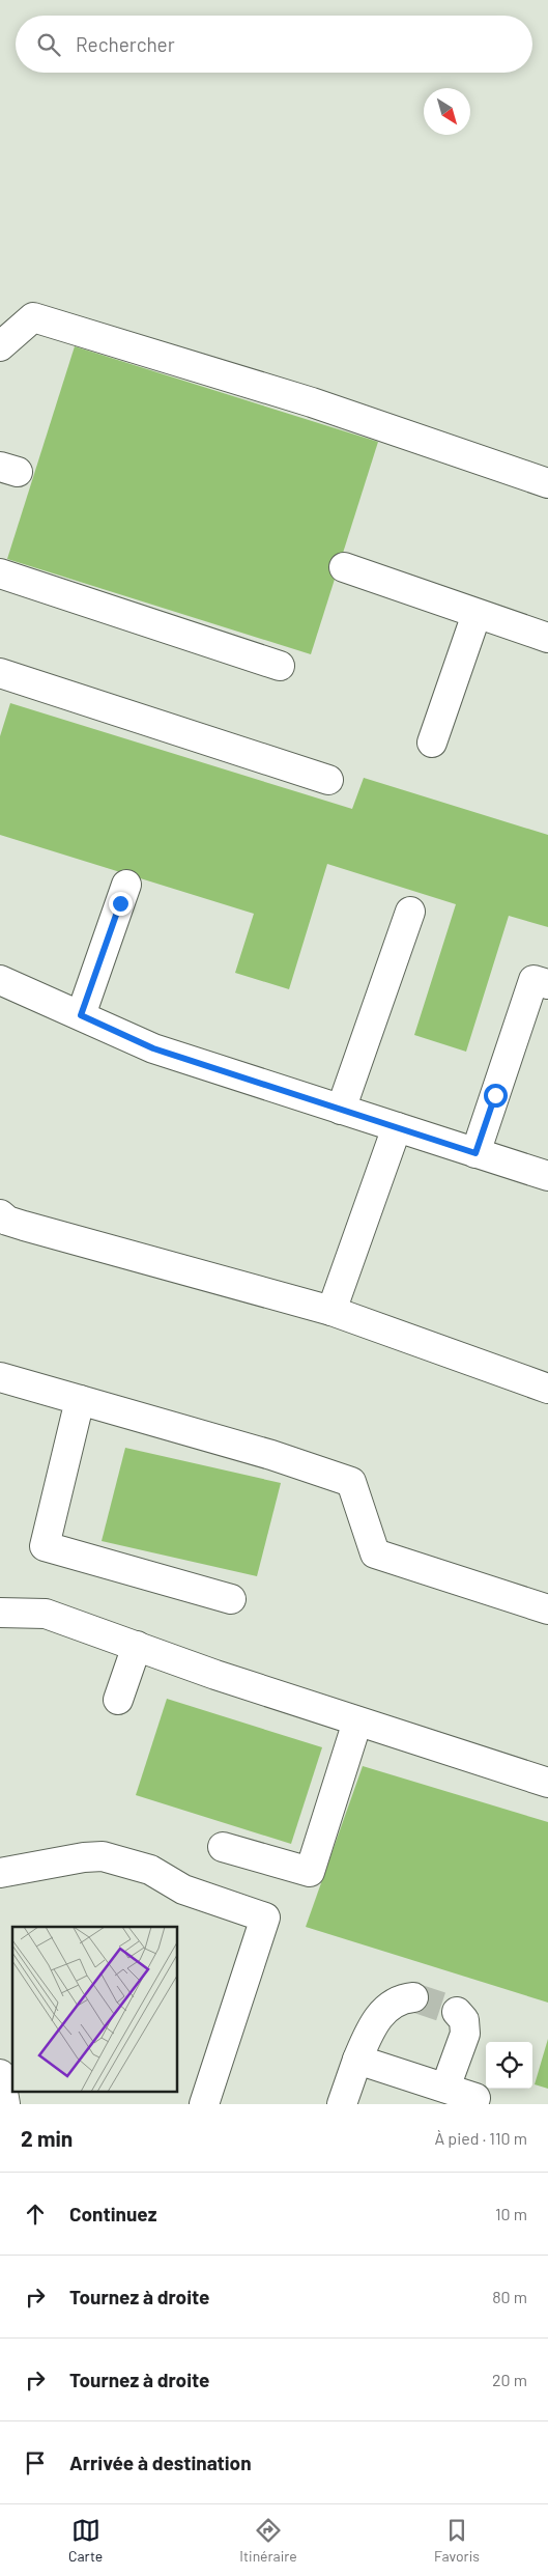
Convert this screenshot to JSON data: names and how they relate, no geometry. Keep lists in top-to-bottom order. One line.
{"north":"bottom right","page":{"search":"Rechercher","heading":["2 min","À pied · 110 m"],"list":[["Continuez","10 m"],["Tournez à droite","80 m"],["Tournez à droite","20 m"],"Arrivée à destination"],"nav":["Carte","Itinéraire","Favoris"]}}
